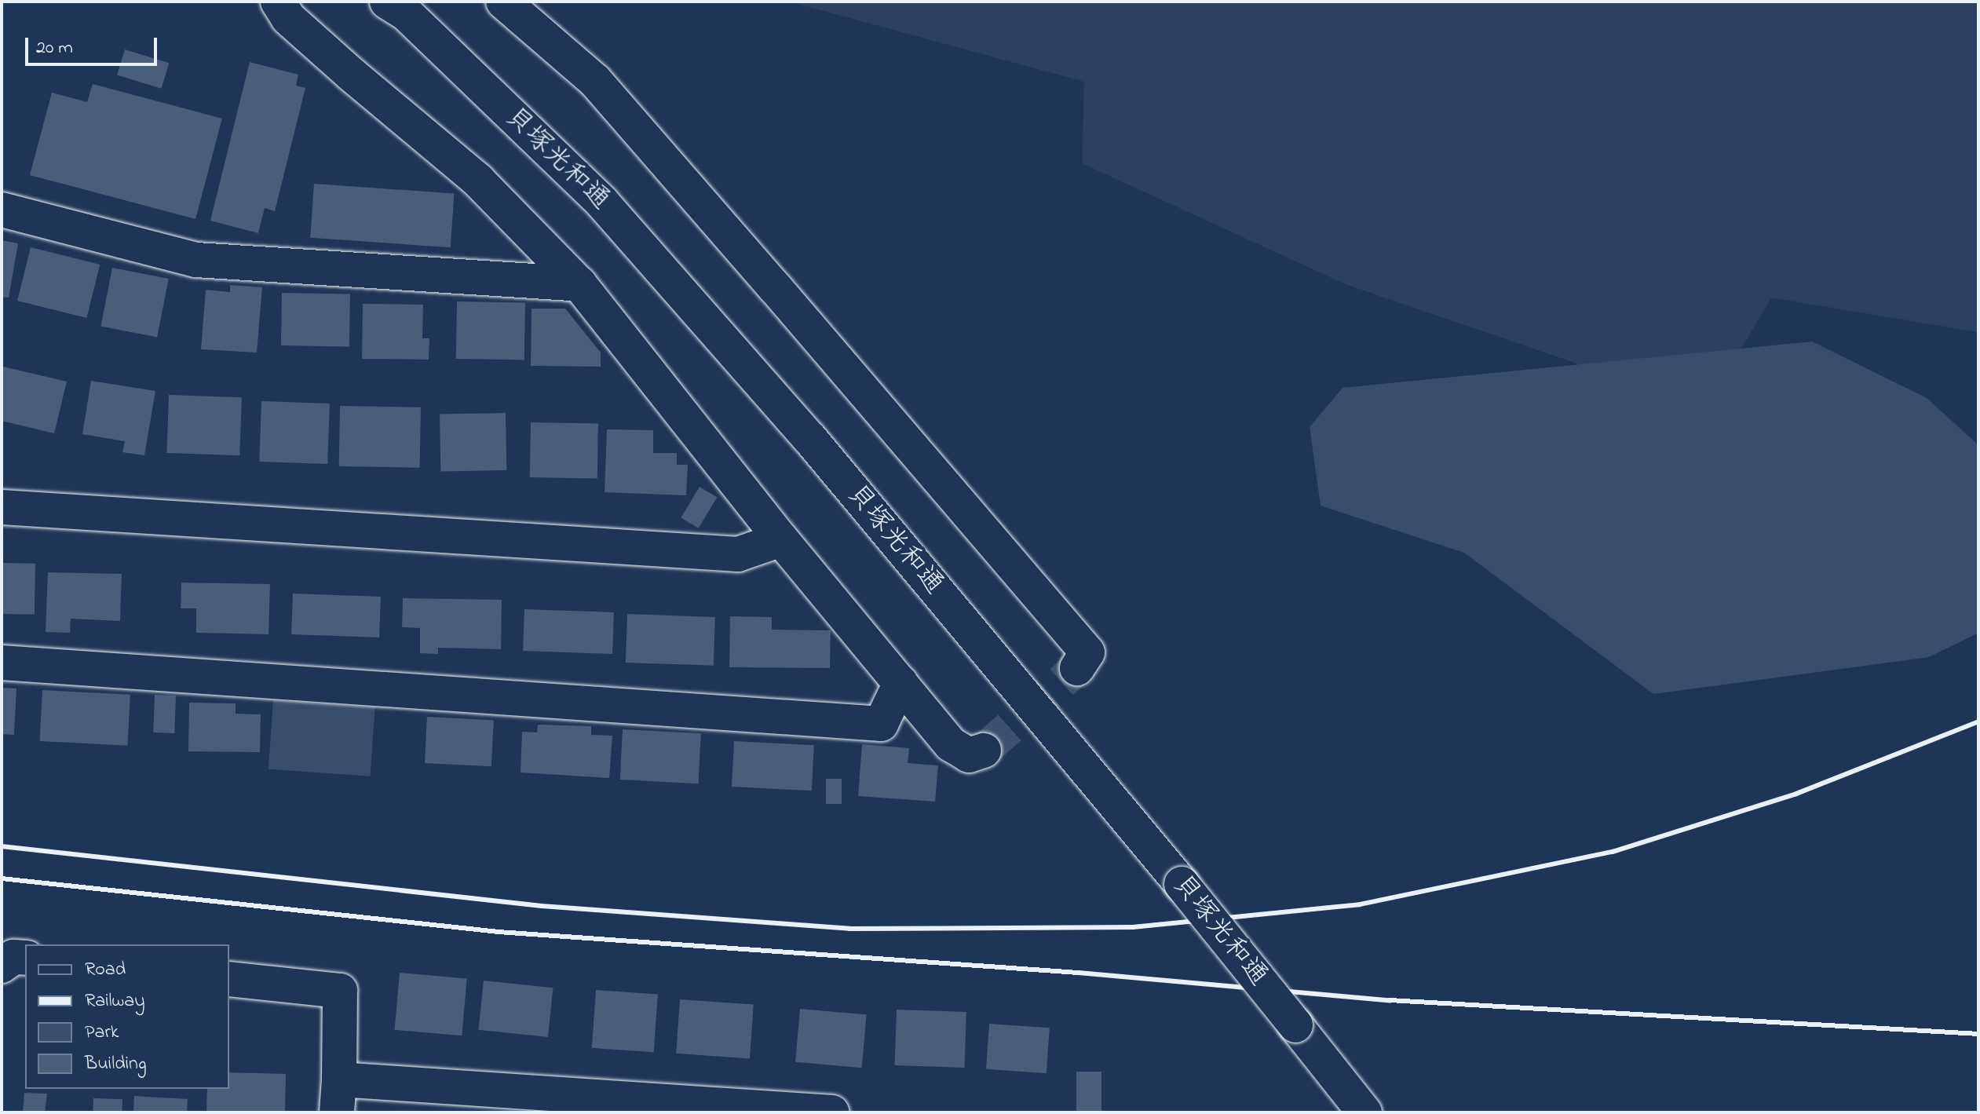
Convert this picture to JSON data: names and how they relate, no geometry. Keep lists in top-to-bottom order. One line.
{"streets":{"street":["貝塚光和通"]},"legend":["Road","Railway","Park","Building"],"scale_bar":"20 m"}
